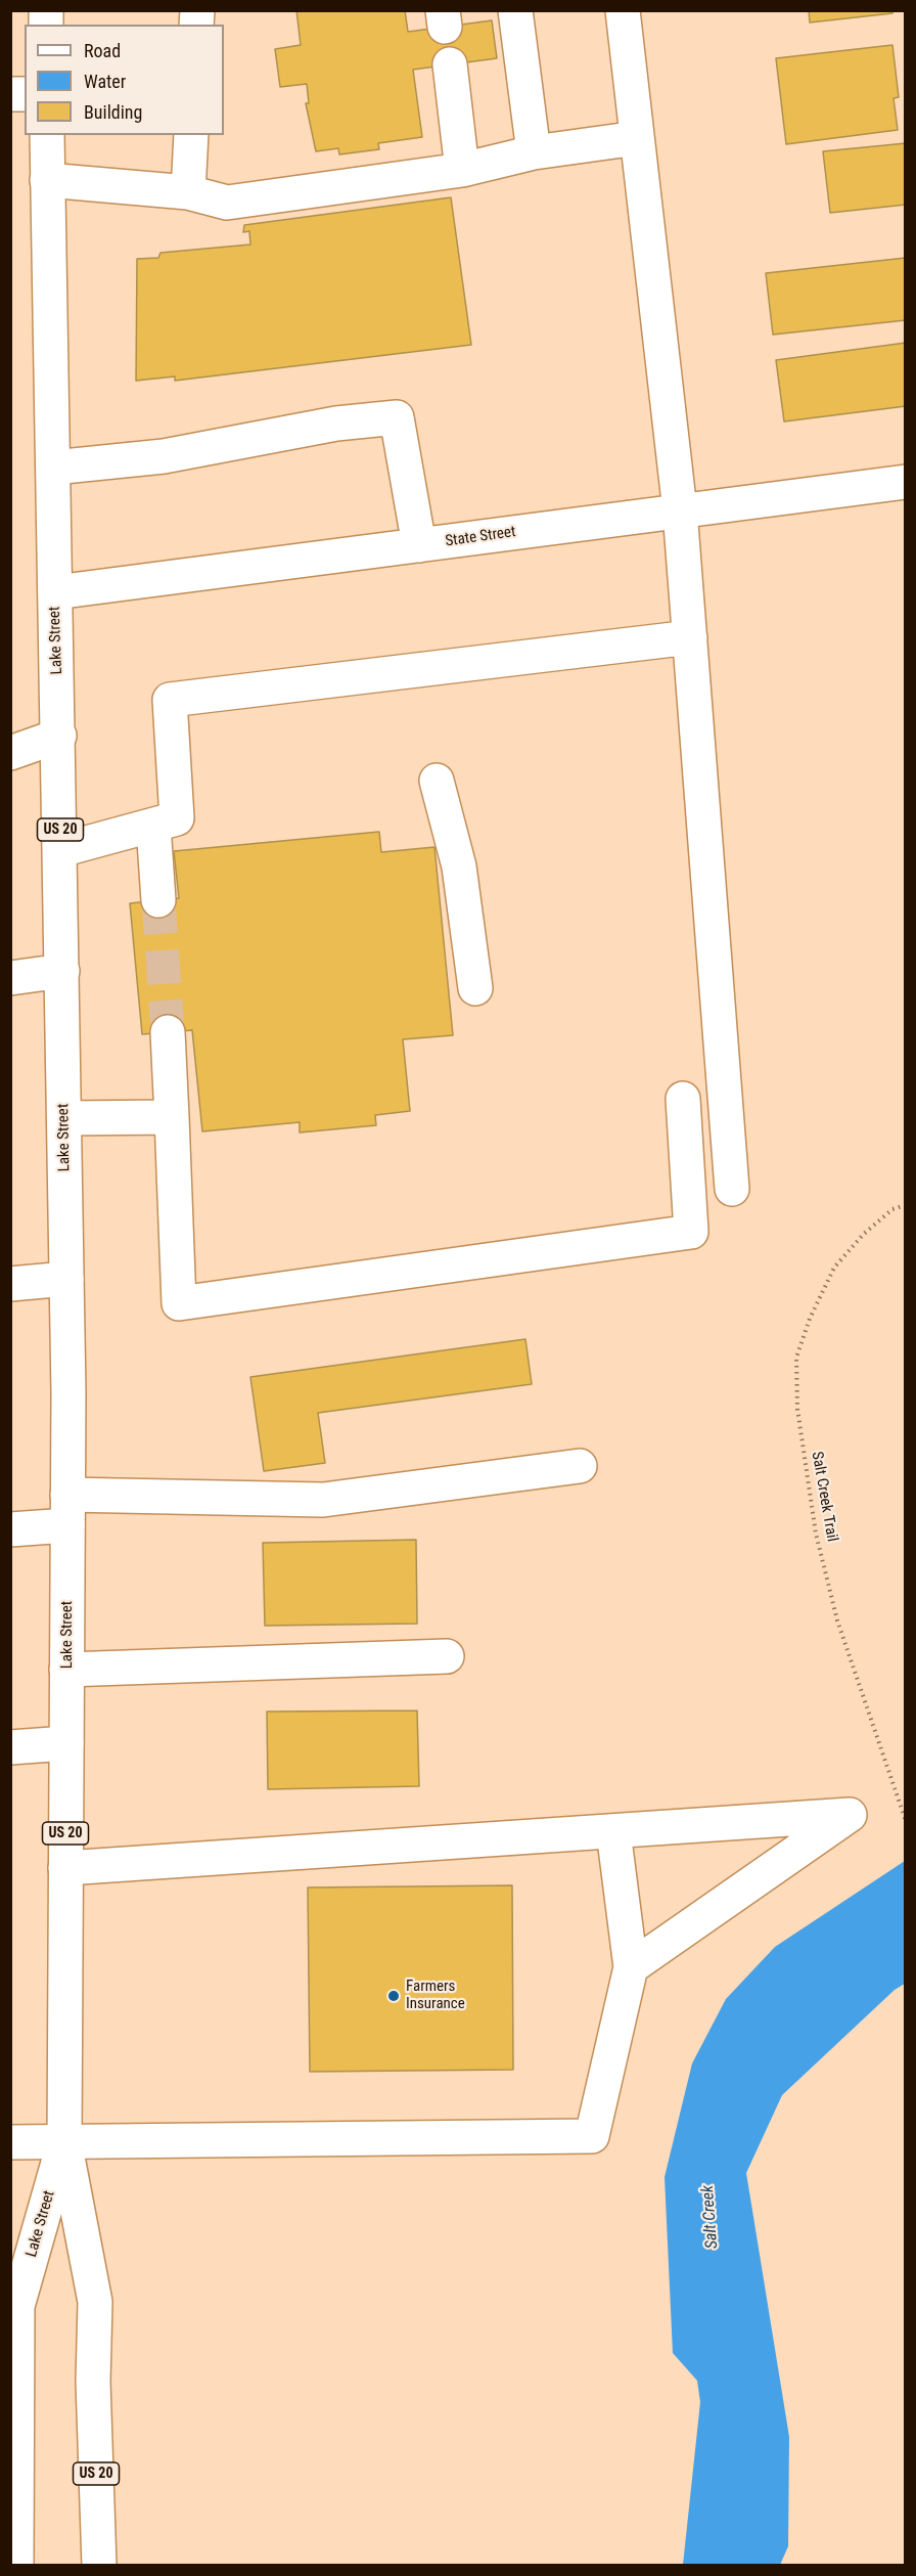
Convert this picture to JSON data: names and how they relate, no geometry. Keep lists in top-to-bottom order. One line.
{"streets":{"main road":["State Street","Lake Street","US 20"],"path":["Salt Creek Trail"]},"crossings":[["State Street","Lake Street"]],"water":["Salt Creek"],"places":["Farmers Insurance"],"legend":["Road","Water","Building"]}
